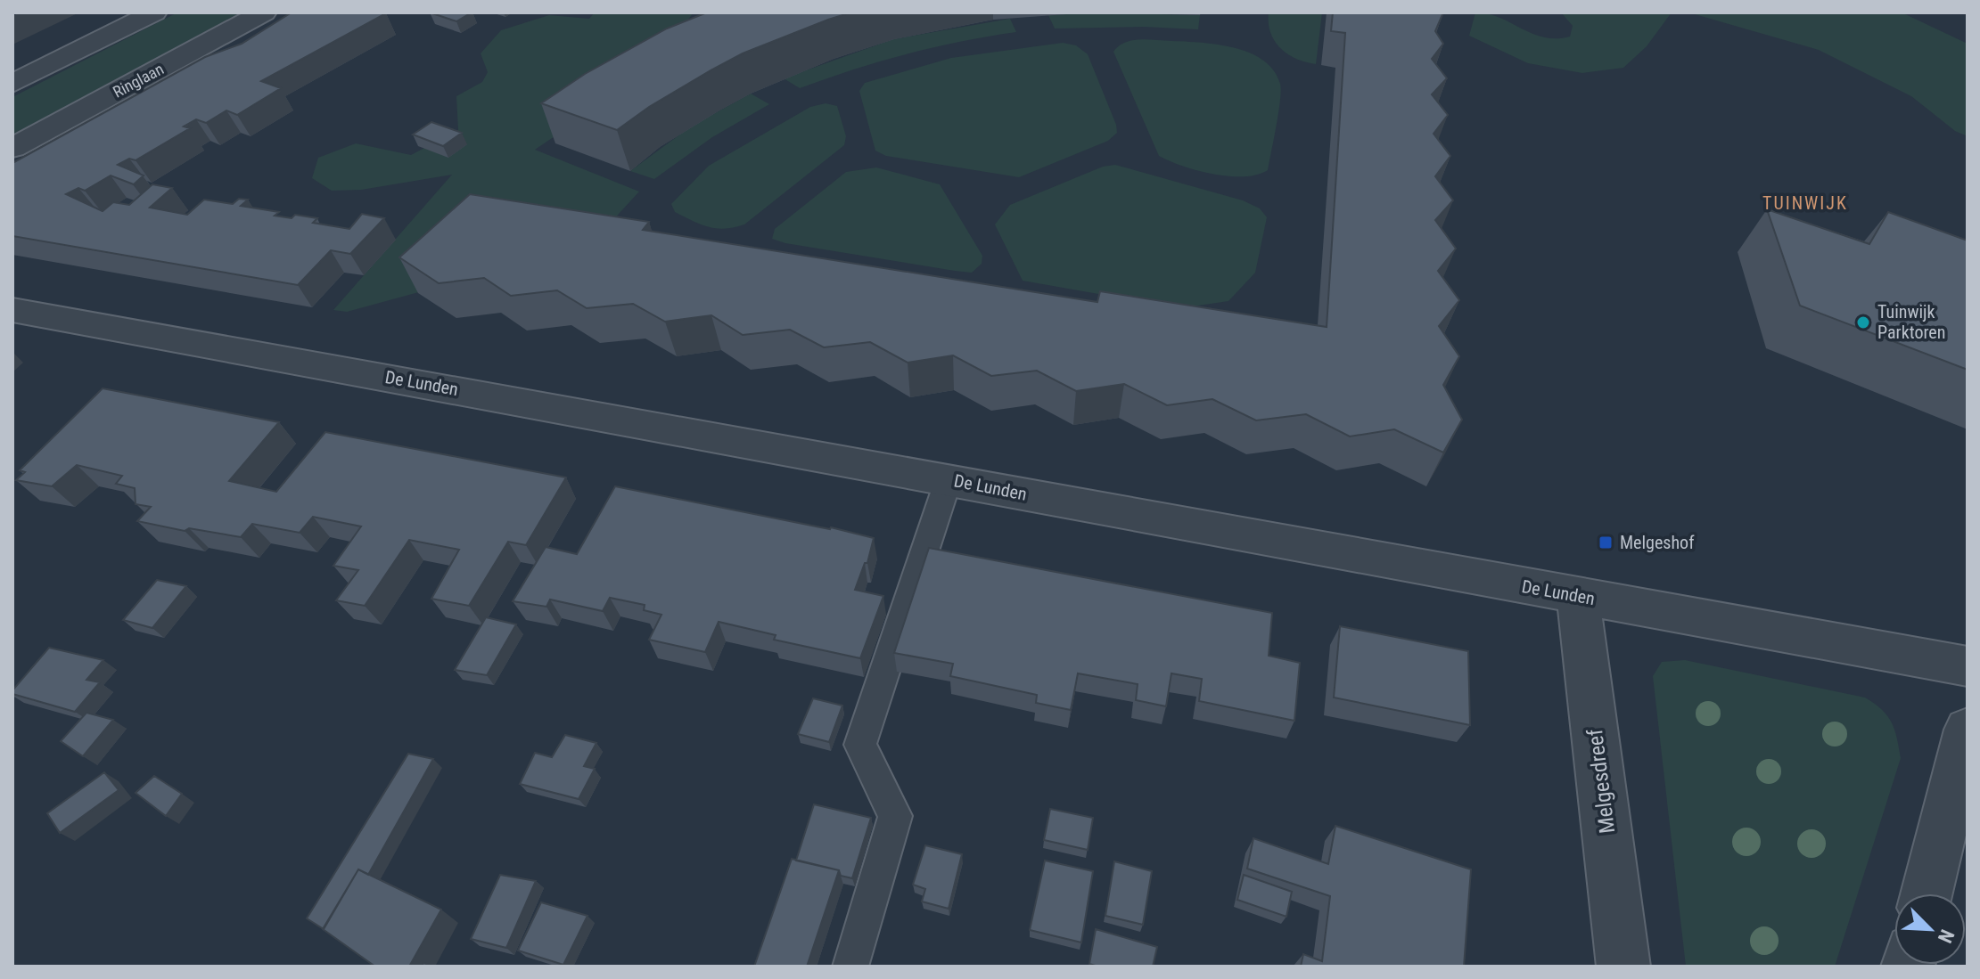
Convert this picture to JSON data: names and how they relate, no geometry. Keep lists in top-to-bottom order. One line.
{"streets":{"street":["Ringlaan","De Lunden","Melgesdreef"]},"crossings":[["De Lunden","Melgesdreef"]],"districts":["TUINWIJK"],"places":{"other":["Tuinwijk Parktoren"],"transit":["Melgeshof"]},"north":"bottom right"}
